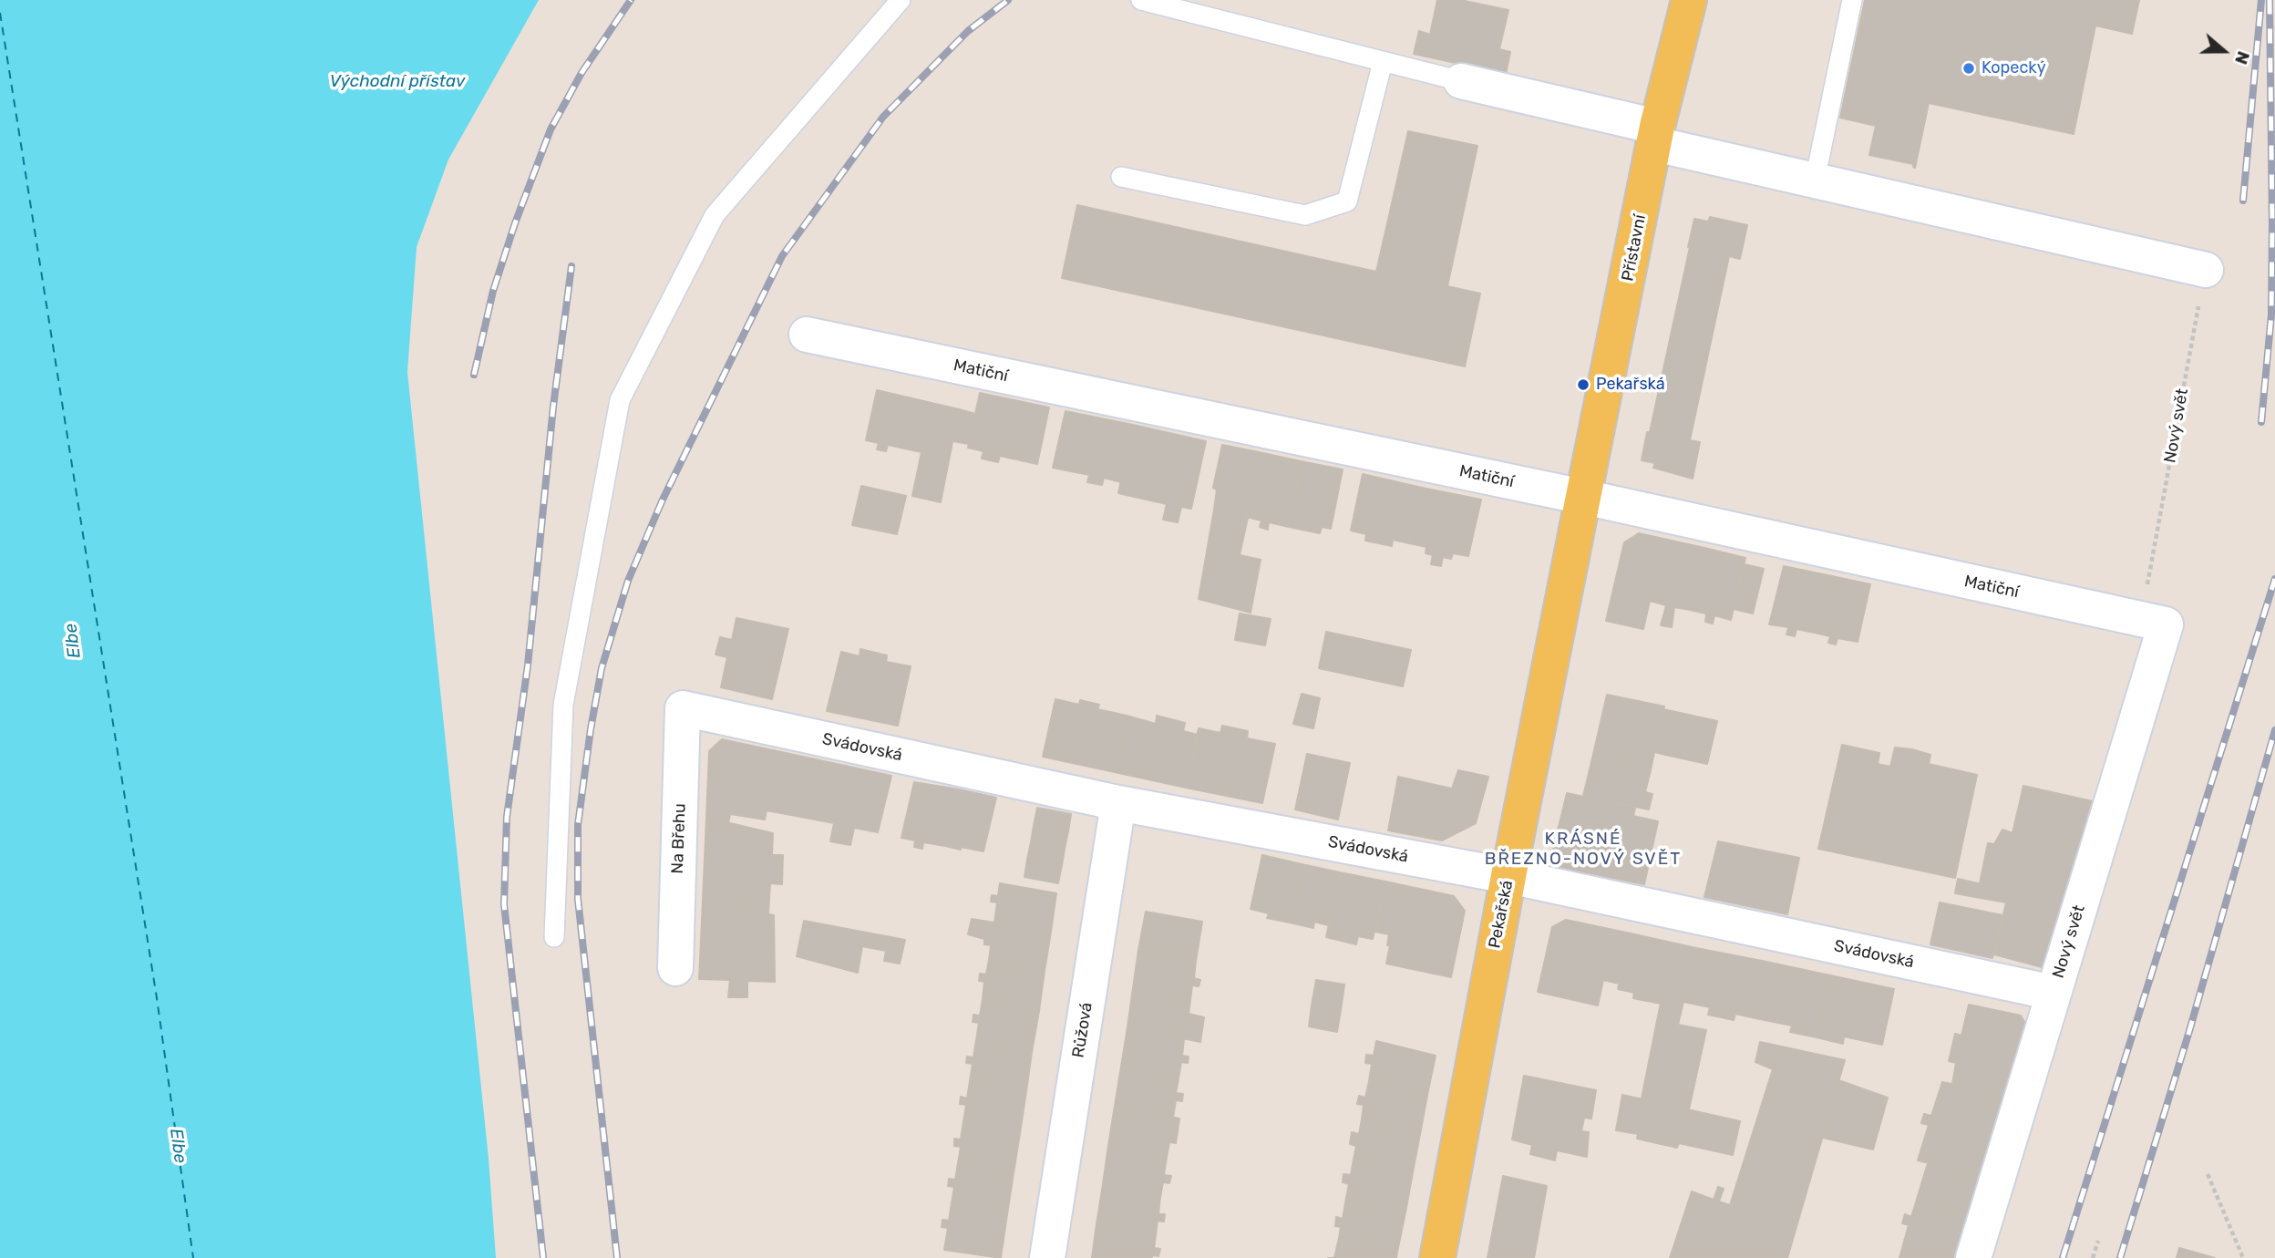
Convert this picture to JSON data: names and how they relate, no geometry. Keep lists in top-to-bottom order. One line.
{"streets":{"main road":["Přístavní","Pekařská"],"street":["Matiční","Nový svět","Svádovská","Na Břehu","Růžová"]},"crossings":[["Přístavní","Matiční"],["Přístavní","Pekařská"],["Matiční","Nový svět"],["Matiční","Pekařská"],["Nový svět","Svádovská"],["Svádovská","Na Břehu"],["Svádovská","Pekařská"],["Svádovská","Růžová"]],"districts":["KRÁSNÉ BŘEZNO-NOVÝ SVĚT"],"water":["Východní přístav","Elbe"],"places":["Kopecký","Pekařská"],"north":"right"}
